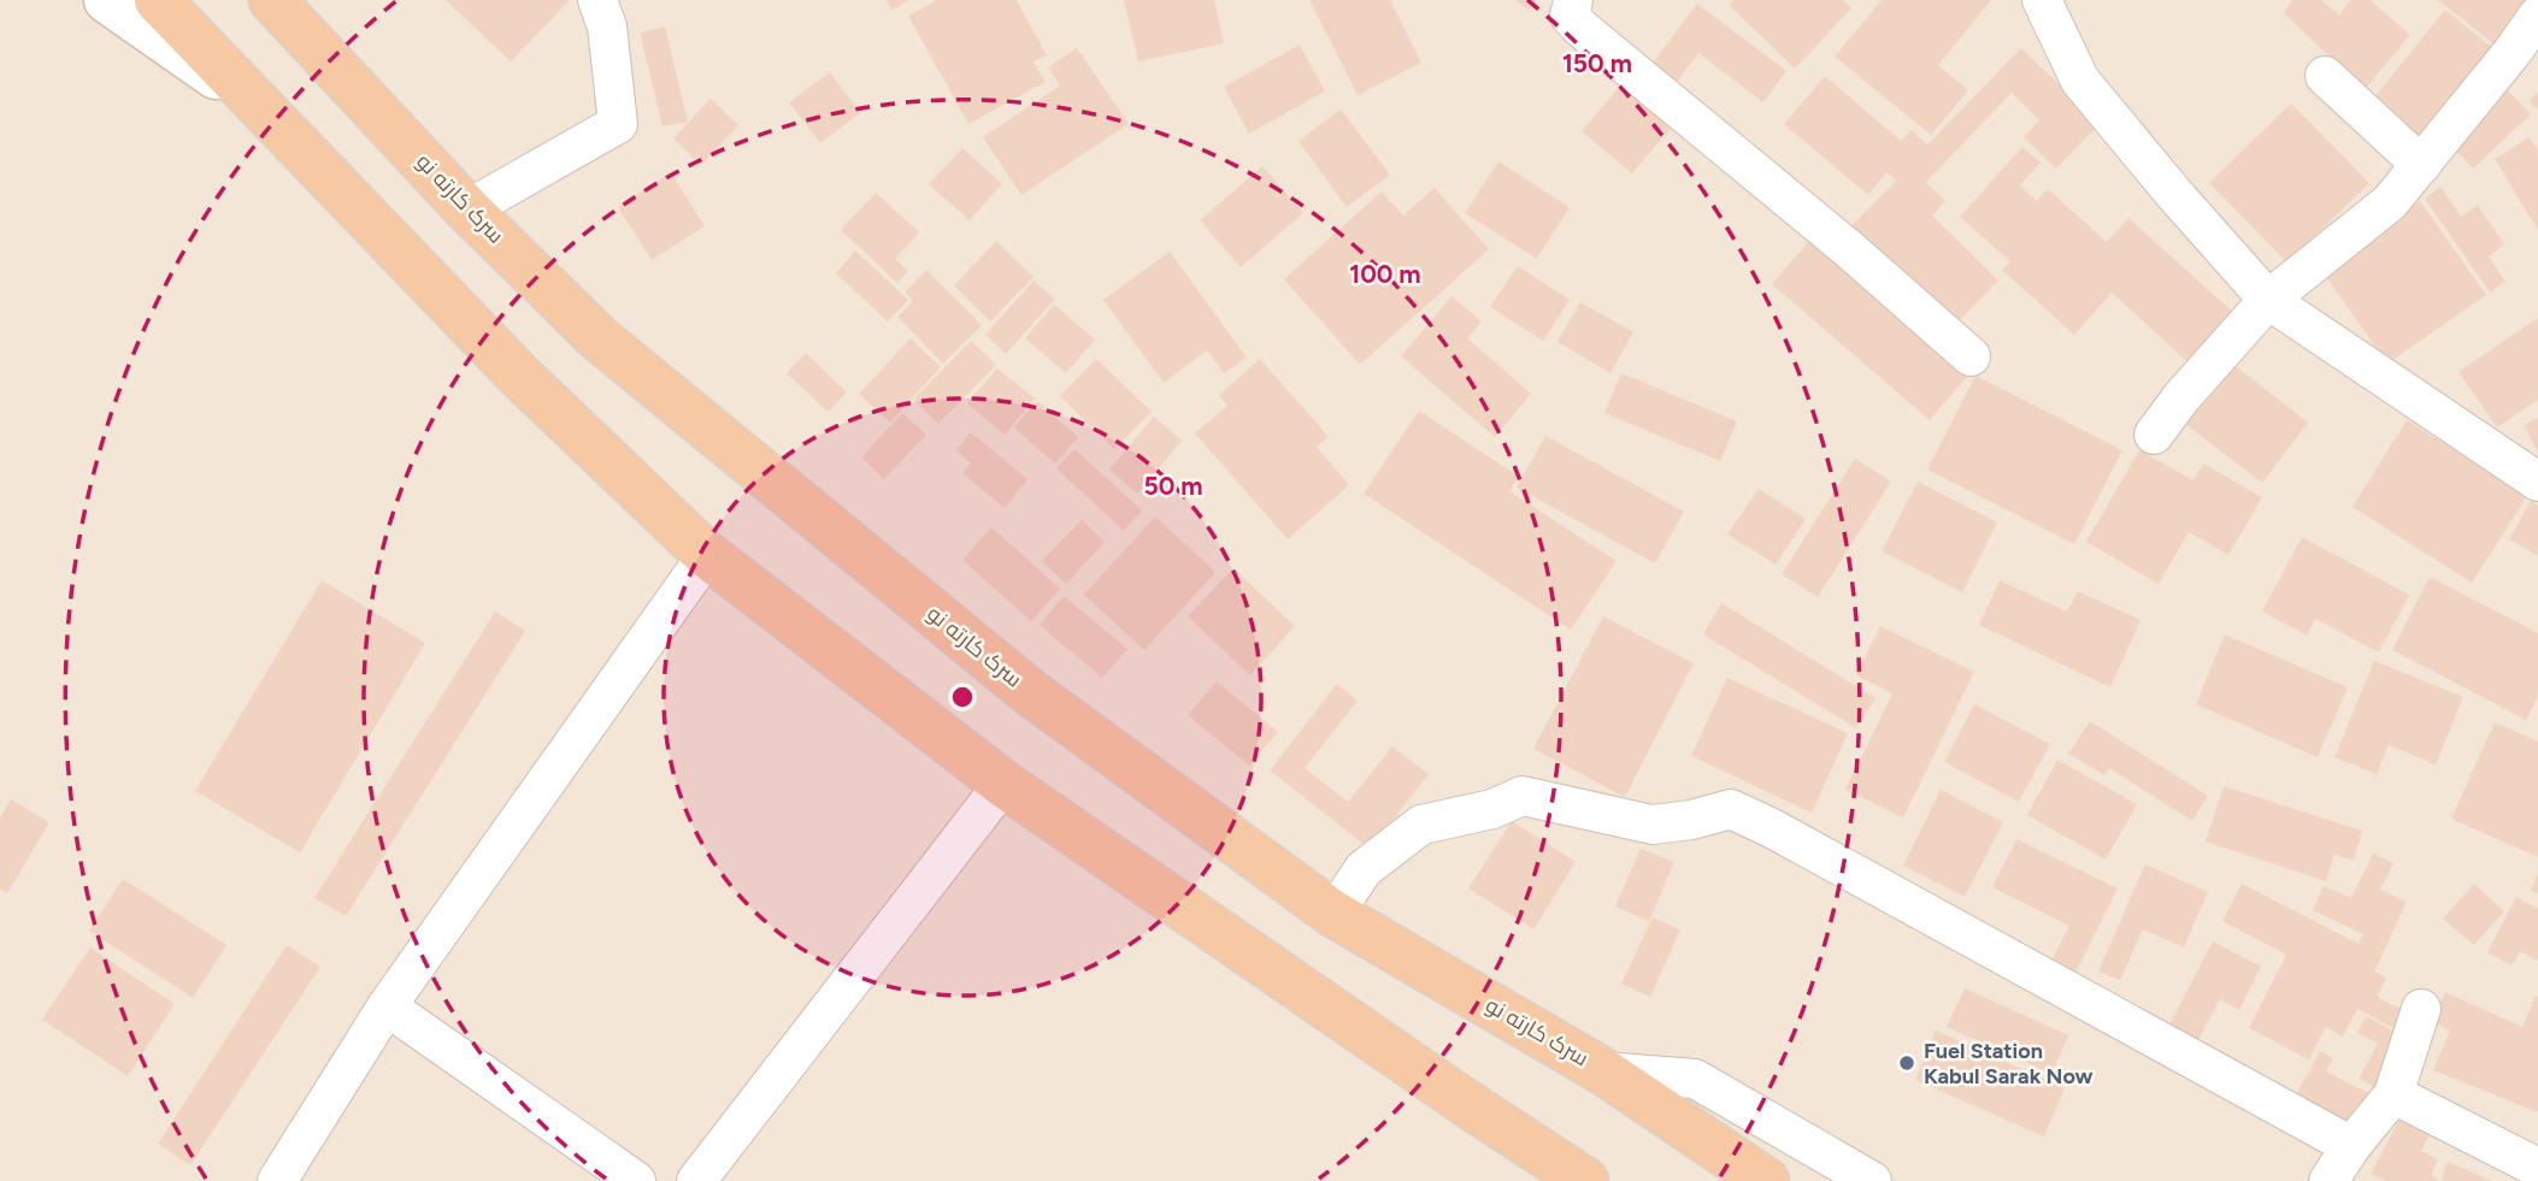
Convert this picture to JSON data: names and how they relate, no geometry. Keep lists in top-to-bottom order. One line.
{"streets":{"highway":["سرک کارته نو"]},"places":["Fuel Station Kabul Sarak Now"],"rings":["150 m","100 m","50 m"]}
